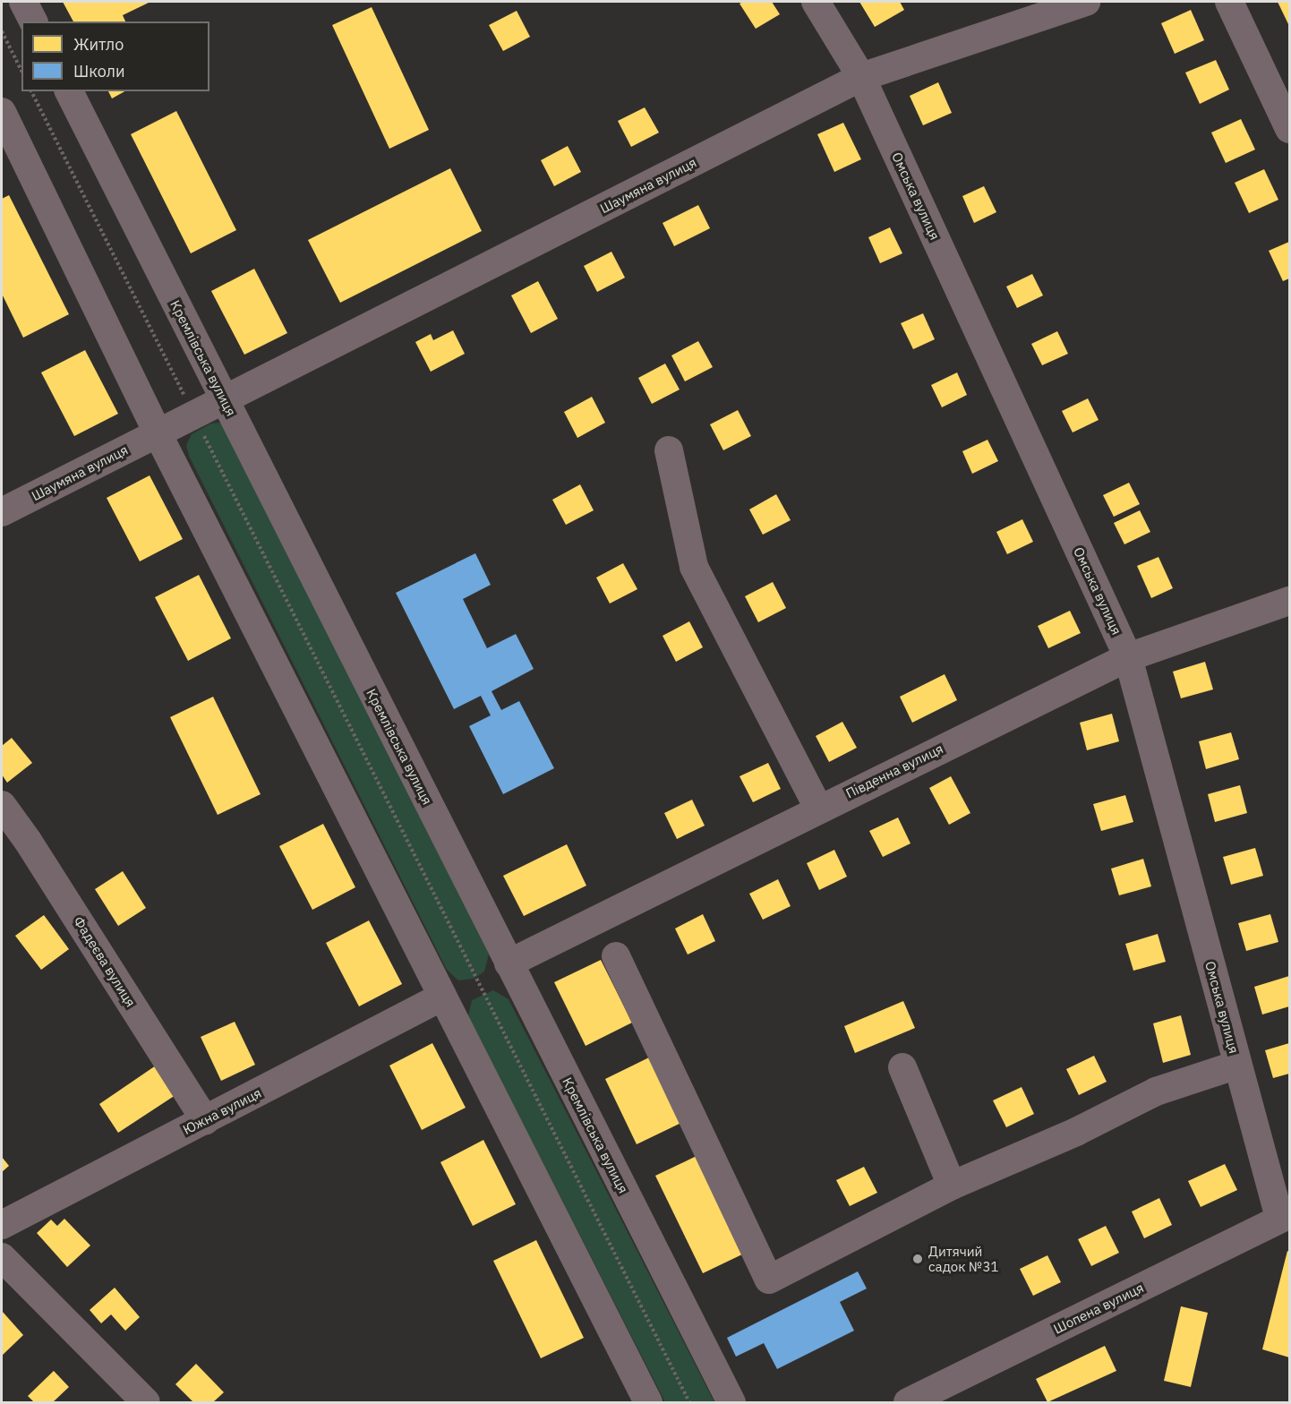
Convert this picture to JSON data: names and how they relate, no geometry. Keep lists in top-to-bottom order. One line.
{"streets":{"street":["Шаумяна вулиця","Омська вулиця","Кремлівська вулиця","Південна вулиця","Фадеєва вулиця","Южна вулиця","Шопена вулиця"]},"crossings":[["Шаумяна вулиця","Омська вулиця"],["Шаумяна вулиця","Кремлівська вулиця"],["Омська вулиця","Південна вулиця"],["Омська вулиця","Шопена вулиця"],["Кремлівська вулиця","Південна вулиця"],["Фадеєва вулиця","Южна вулиця"]],"places":["Дитячий садок №31"],"legend":["Житло","Школи"]}
